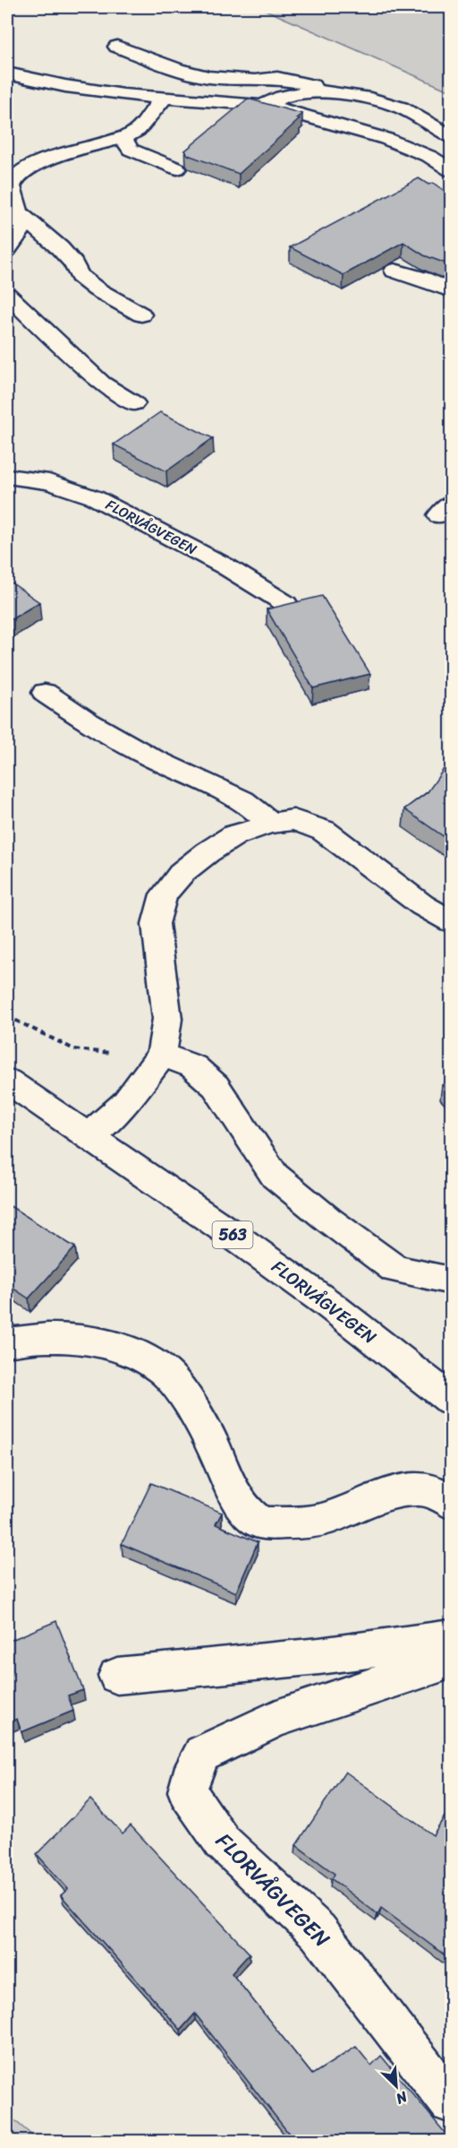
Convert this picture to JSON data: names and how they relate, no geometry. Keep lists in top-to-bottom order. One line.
{"streets":{"street":["FLORVÅGVEGEN","563"]},"north":"bottom right"}
